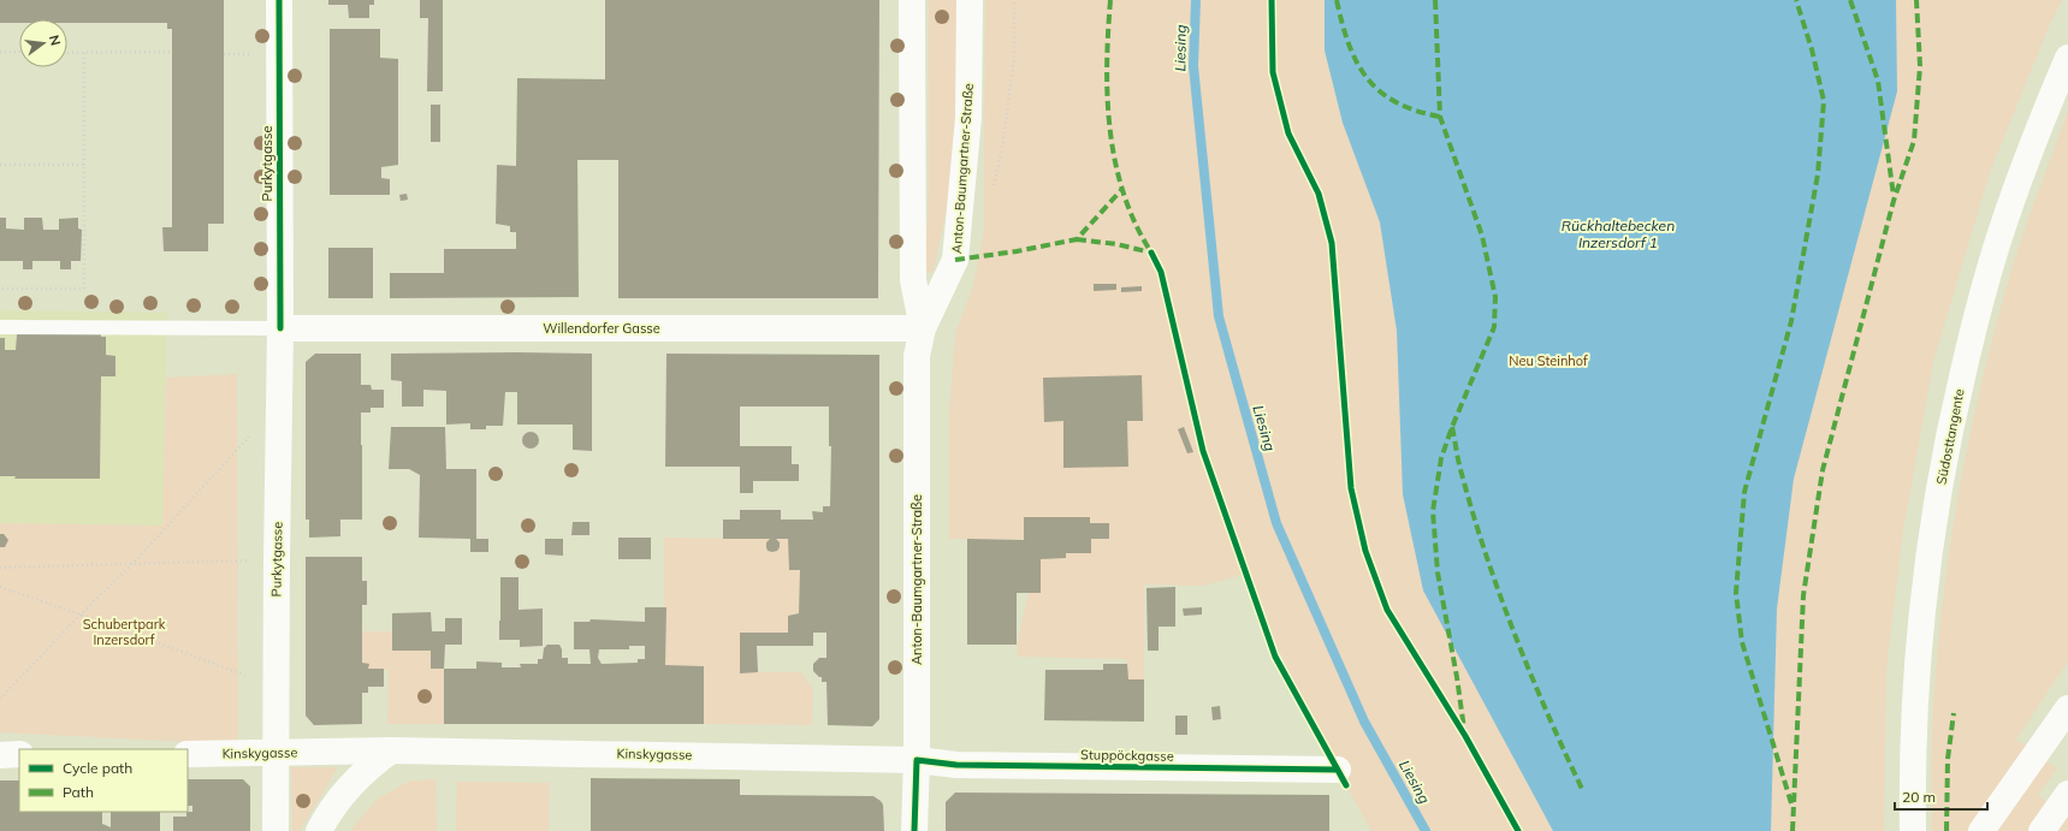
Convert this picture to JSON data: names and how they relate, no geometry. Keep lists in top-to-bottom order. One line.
{"streets":{"main road":["Purkytgasse","Anton-Baumgartner-Straße","Willendorfer Gasse","Südosttangente","Kinskygasse","Stuppöckgasse"]},"crossings":[["Purkytgasse","Willendorfer Gasse"],["Purkytgasse","Kinskygasse"],["Anton-Baumgartner-Straße","Willendorfer Gasse"],["Anton-Baumgartner-Straße","Kinskygasse"],["Anton-Baumgartner-Straße","Stuppöckgasse"],["Kinskygasse","Stuppöckgasse"]],"water":["Liesing","Rückhaltebecken Inzersdorf 1"],"parks":["Neu Steinhof","Schubertpark Inzersdorf"],"legend":["Cycle path","Path"],"scale_bar":"20 m","north":"right"}
